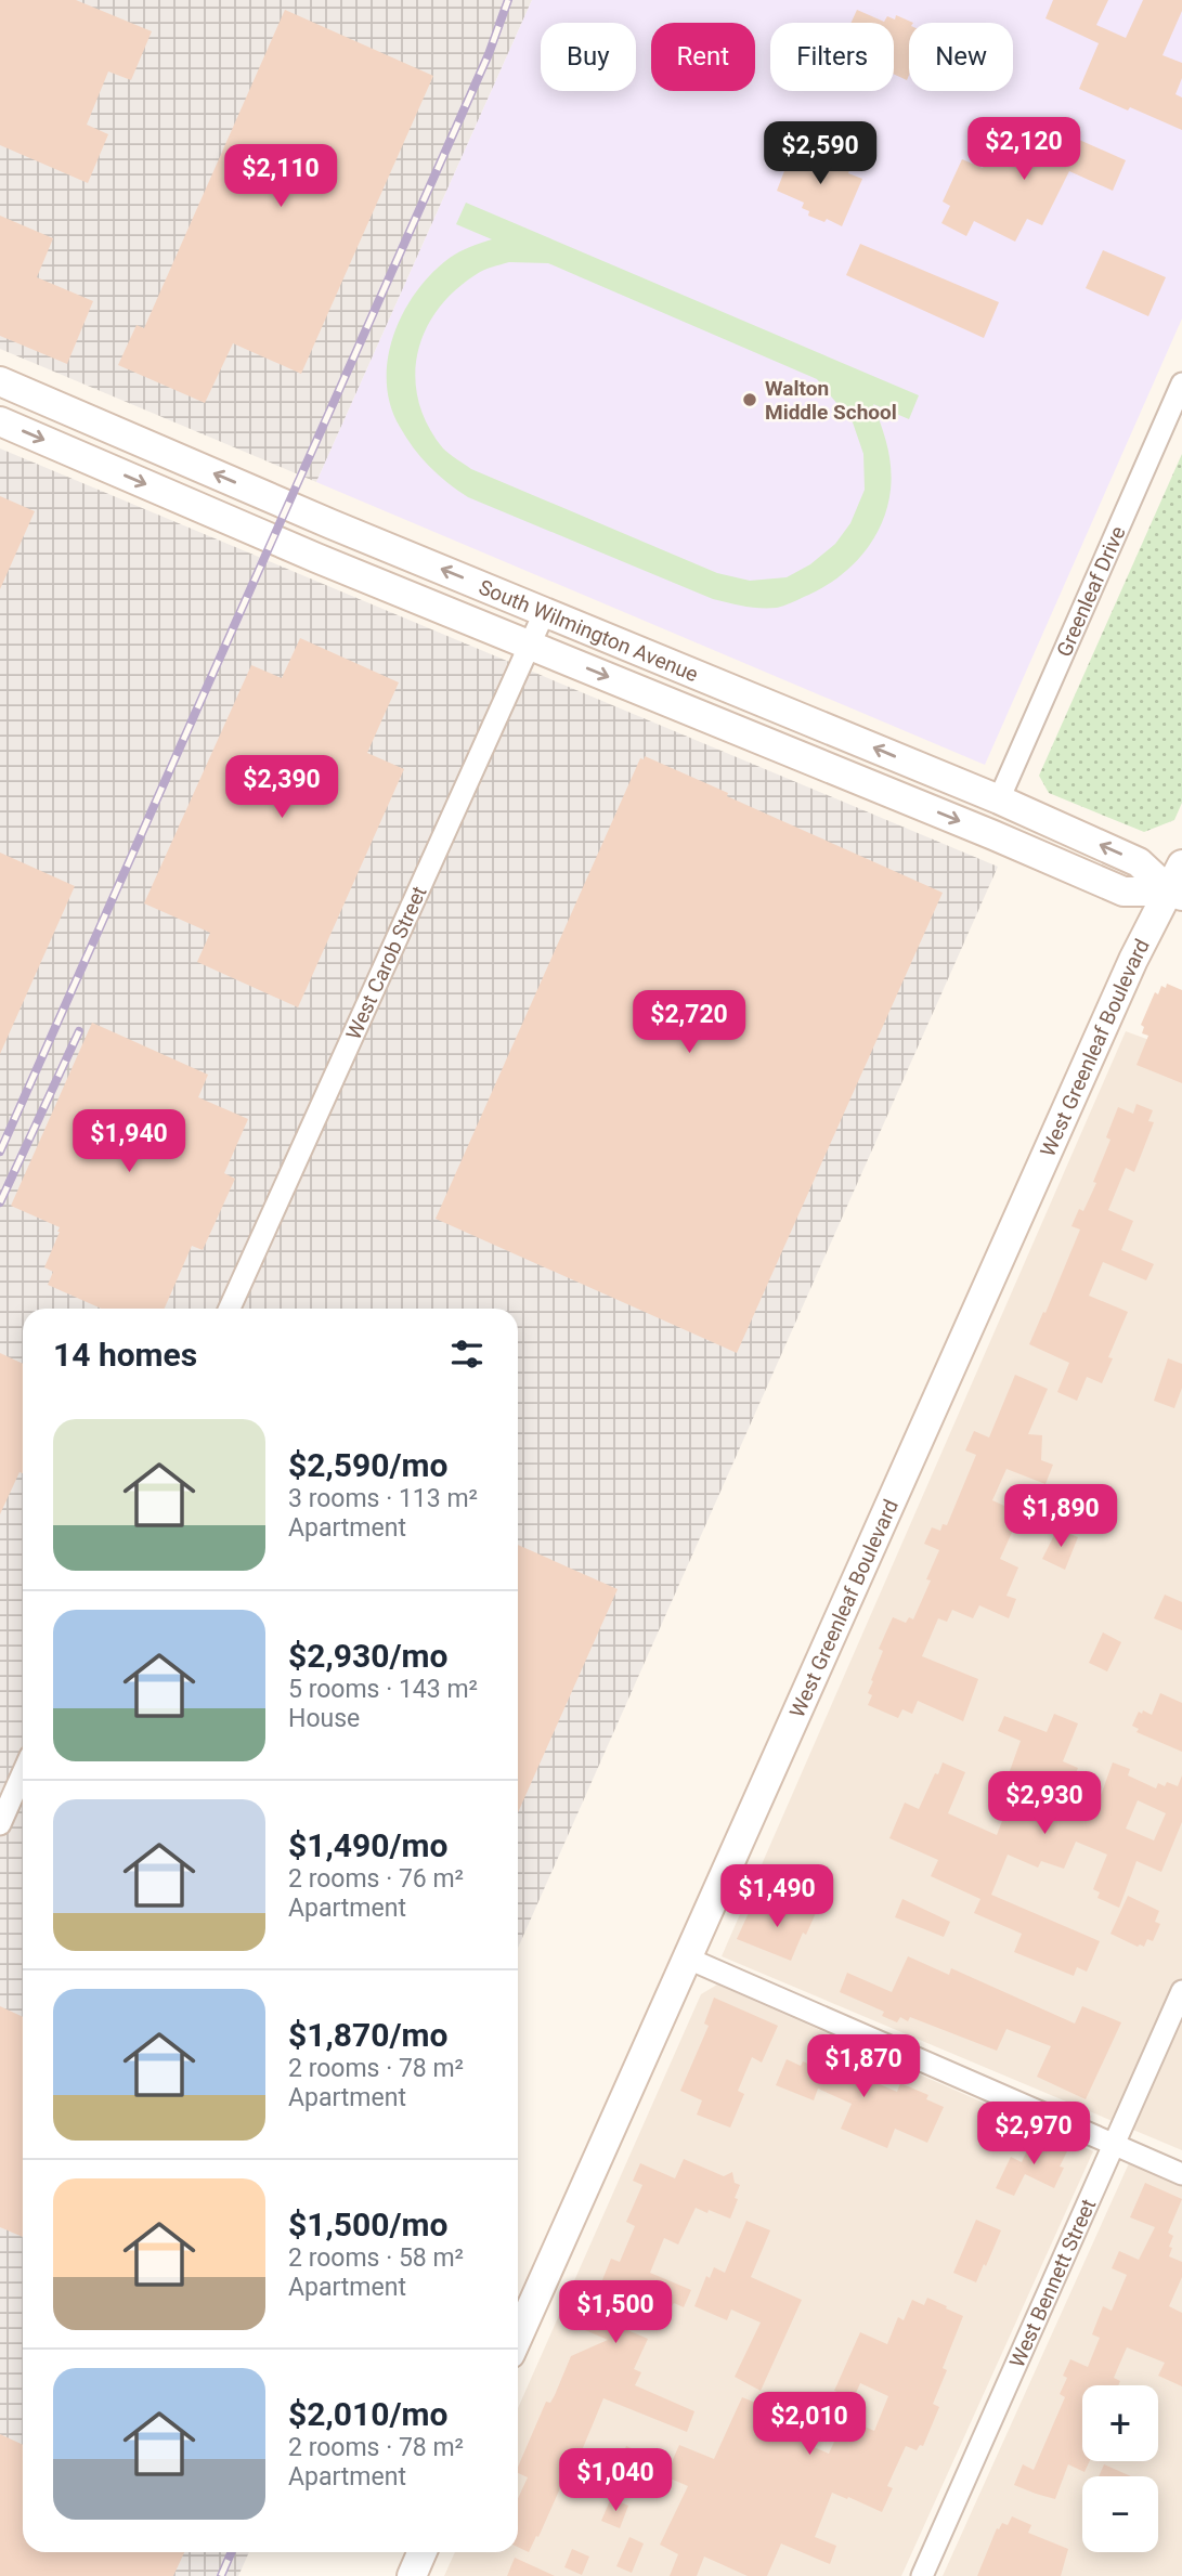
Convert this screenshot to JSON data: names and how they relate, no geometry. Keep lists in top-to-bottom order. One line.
{"streets":{"main road":["South Wilmington Avenue","West Greenleaf Boulevard"],"street":["Greenleaf Drive","West Carob Street","West Bennett Street"]},"crossings":[["Greenleaf Drive","South Wilmington Avenue"],["South Wilmington Avenue","West Carob Street"],["South Wilmington Avenue","West Greenleaf Boulevard"]],"places":["Walton Middle School"],"page":{"chip":["Buy","Rent","Filters","New"],"price":["$2,120","$2,590","$2,110","$2,390","$2,720","$1,940","$1,890","$2,930","$1,490","$1,870","$2,970","$1,500","$2,010","$1,040"],"heading":"14 homes","list":[{"name":"$2,590/mo","note":"3 rooms · 113 m² · Apartment"},{"name":"$2,930/mo","note":"5 rooms · 143 m² · House"},{"name":"$1,490/mo","note":"2 rooms · 76 m² · Apartment"},{"name":"$1,870/mo","note":"2 rooms · 78 m² · Apartment"},{"name":"$1,500/mo","note":"2 rooms · 58 m² · Apartment"},{"name":"$2,010/mo","note":"2 rooms · 78 m² · Apartment"}],"map_buttons":["+","−"]}}
